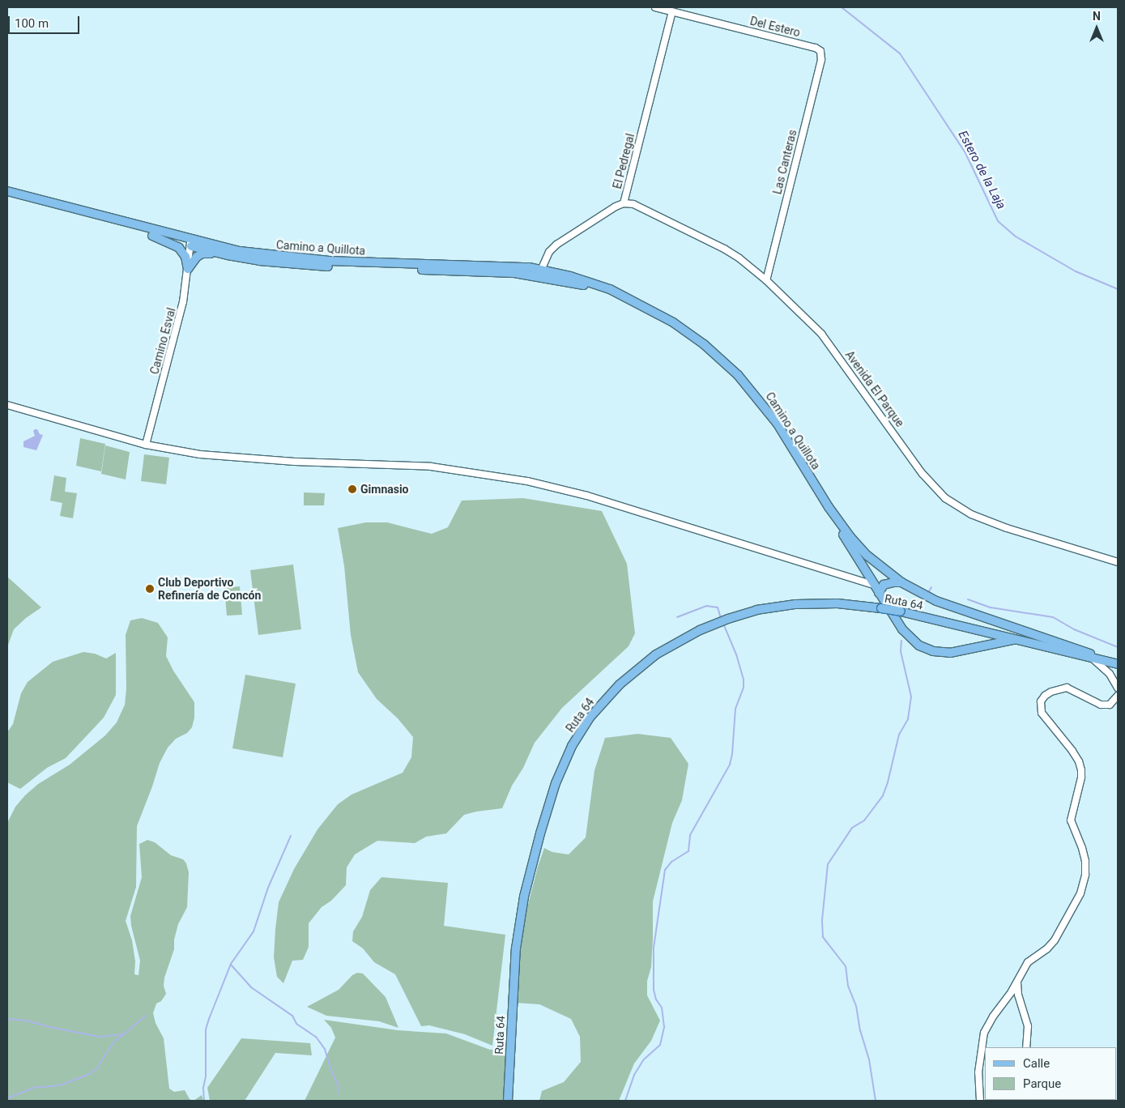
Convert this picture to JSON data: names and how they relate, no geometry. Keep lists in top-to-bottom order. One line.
{"streets":{"main road":["Camino a Quillota","Ruta 64"],"street":["Del Estero","El Pedregal","Las Canteras","Camino Esval","Avenida El Parque"]},"crossings":[["Del Estero","El Pedregal"],["Del Estero","Las Canteras"],["El Pedregal","Camino a Quillota"],["El Pedregal","Avenida El Parque"],["Las Canteras","Avenida El Parque"],["Camino a Quillota","Camino Esval"]],"water":["Estero de la Laja"],"places":["Gimnasio","Club Deportivo Refinería de Concón"],"legend":["Calle","Parque"],"scale_bar":"100 m","north":"top"}
